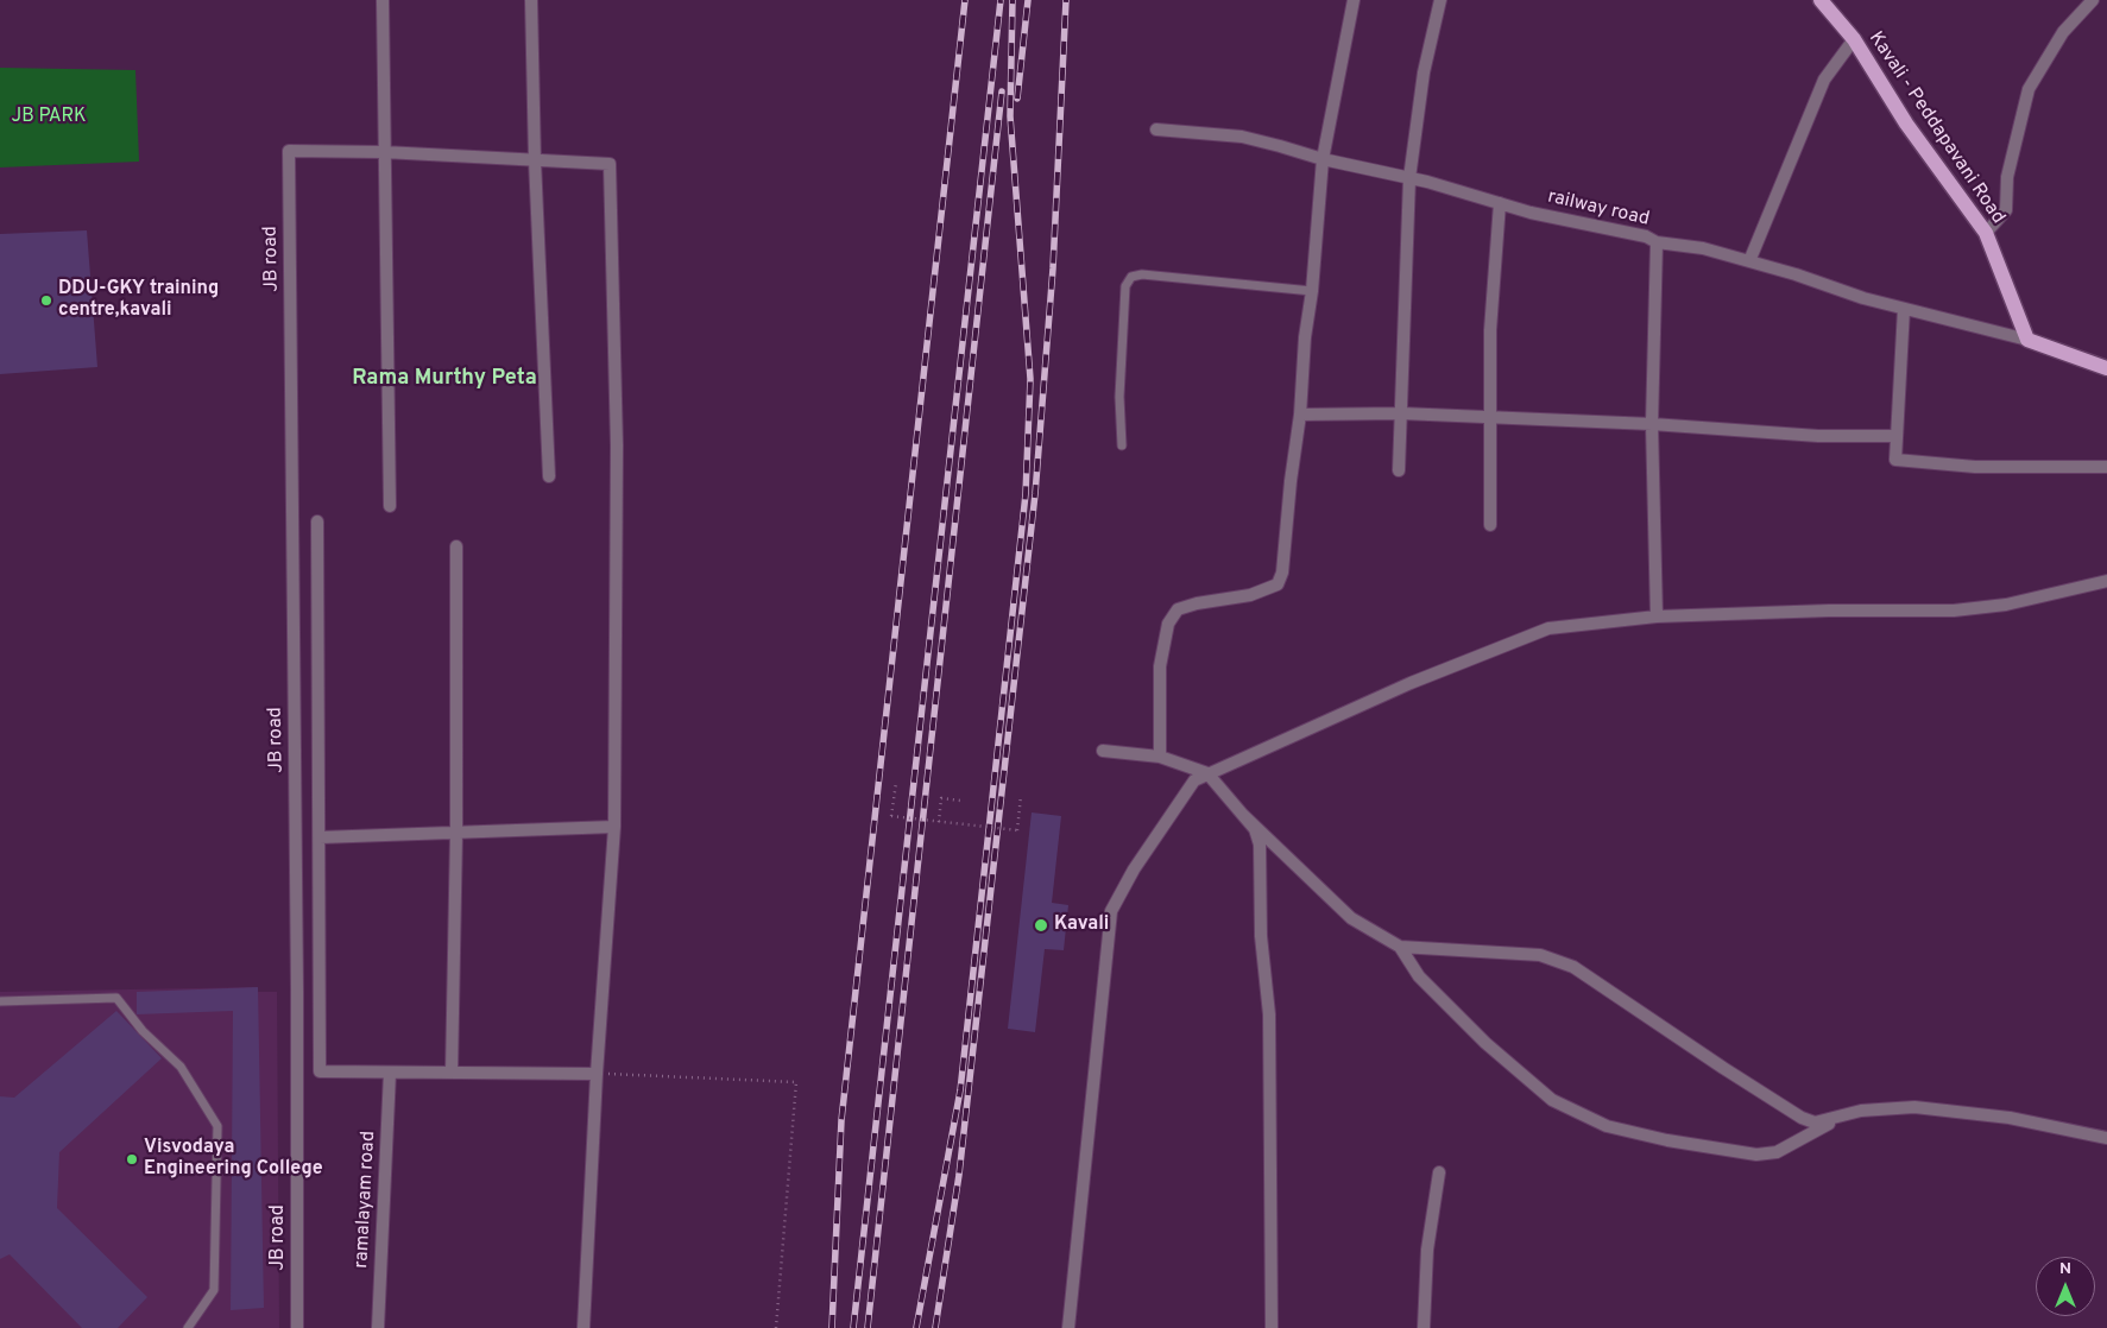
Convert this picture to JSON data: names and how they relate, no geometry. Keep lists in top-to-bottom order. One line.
{"streets":{"main road":["Kavali - Peddapavani Road"],"street":["railway road","JB road","ramalayam road"]},"crossings":[["Kavali - Peddapavani Road","railway road"]],"districts":["Rama Murthy Peta"],"parks":["JB PARK"],"places":["DDU-GKY training centre,kavali","Kavali","Visvodaya Engineering College"],"north":"top"}
